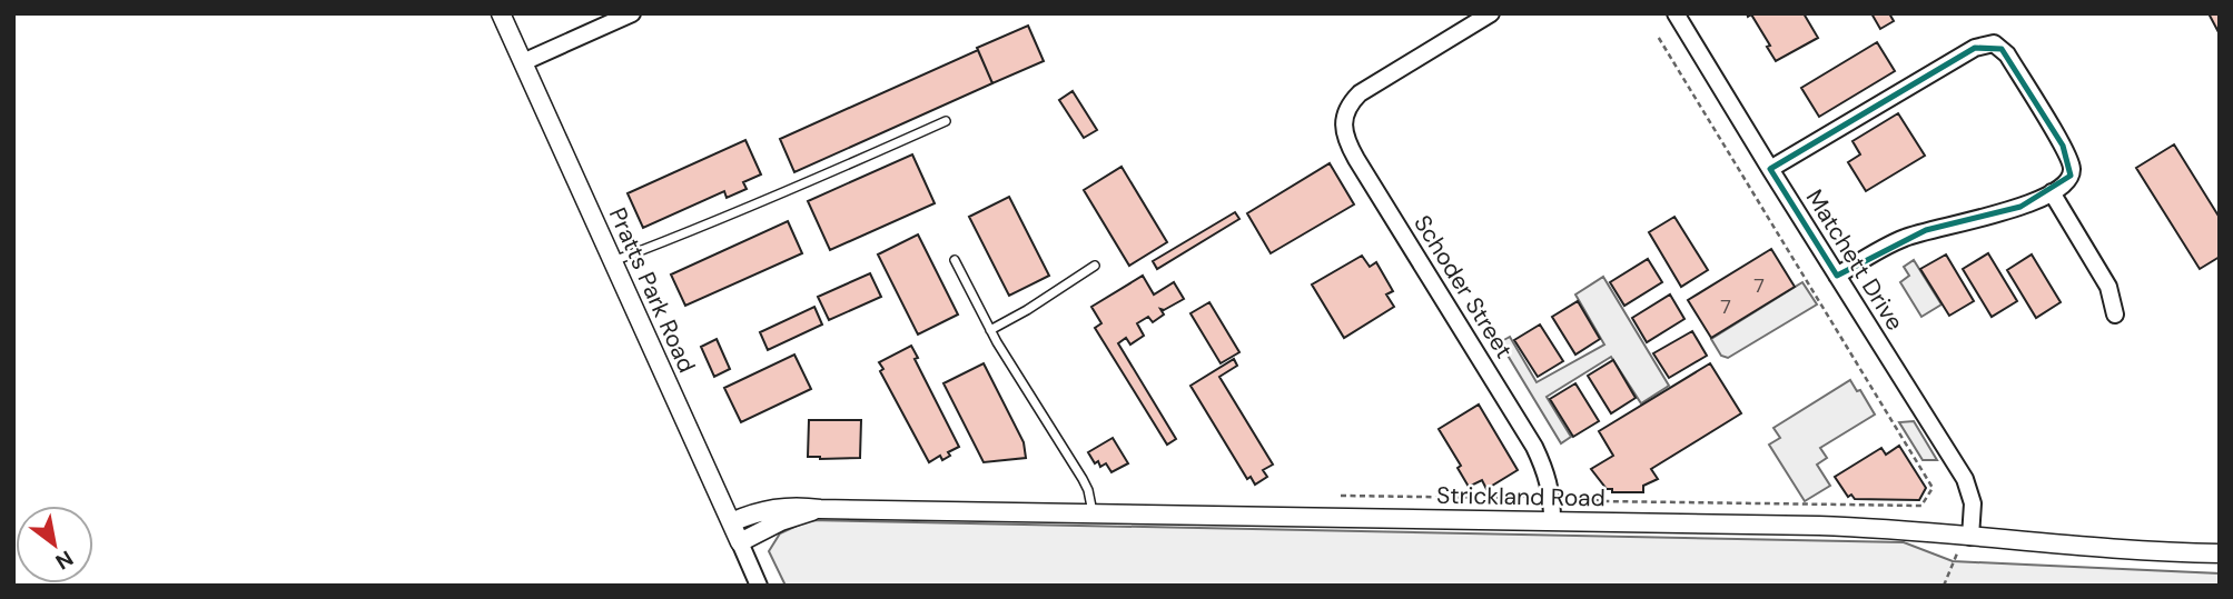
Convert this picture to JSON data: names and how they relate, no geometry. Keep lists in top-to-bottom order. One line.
{"streets":{"street":["Matchett Drive","Schoder Street","Pratts Park Road","Strickland Road"]},"crossings":[["Matchett Drive","Strickland Road"],["Schoder Street","Strickland Road"],["Pratts Park Road","Strickland Road"]],"house_numbers":["7","7"],"north":"bottom right"}
